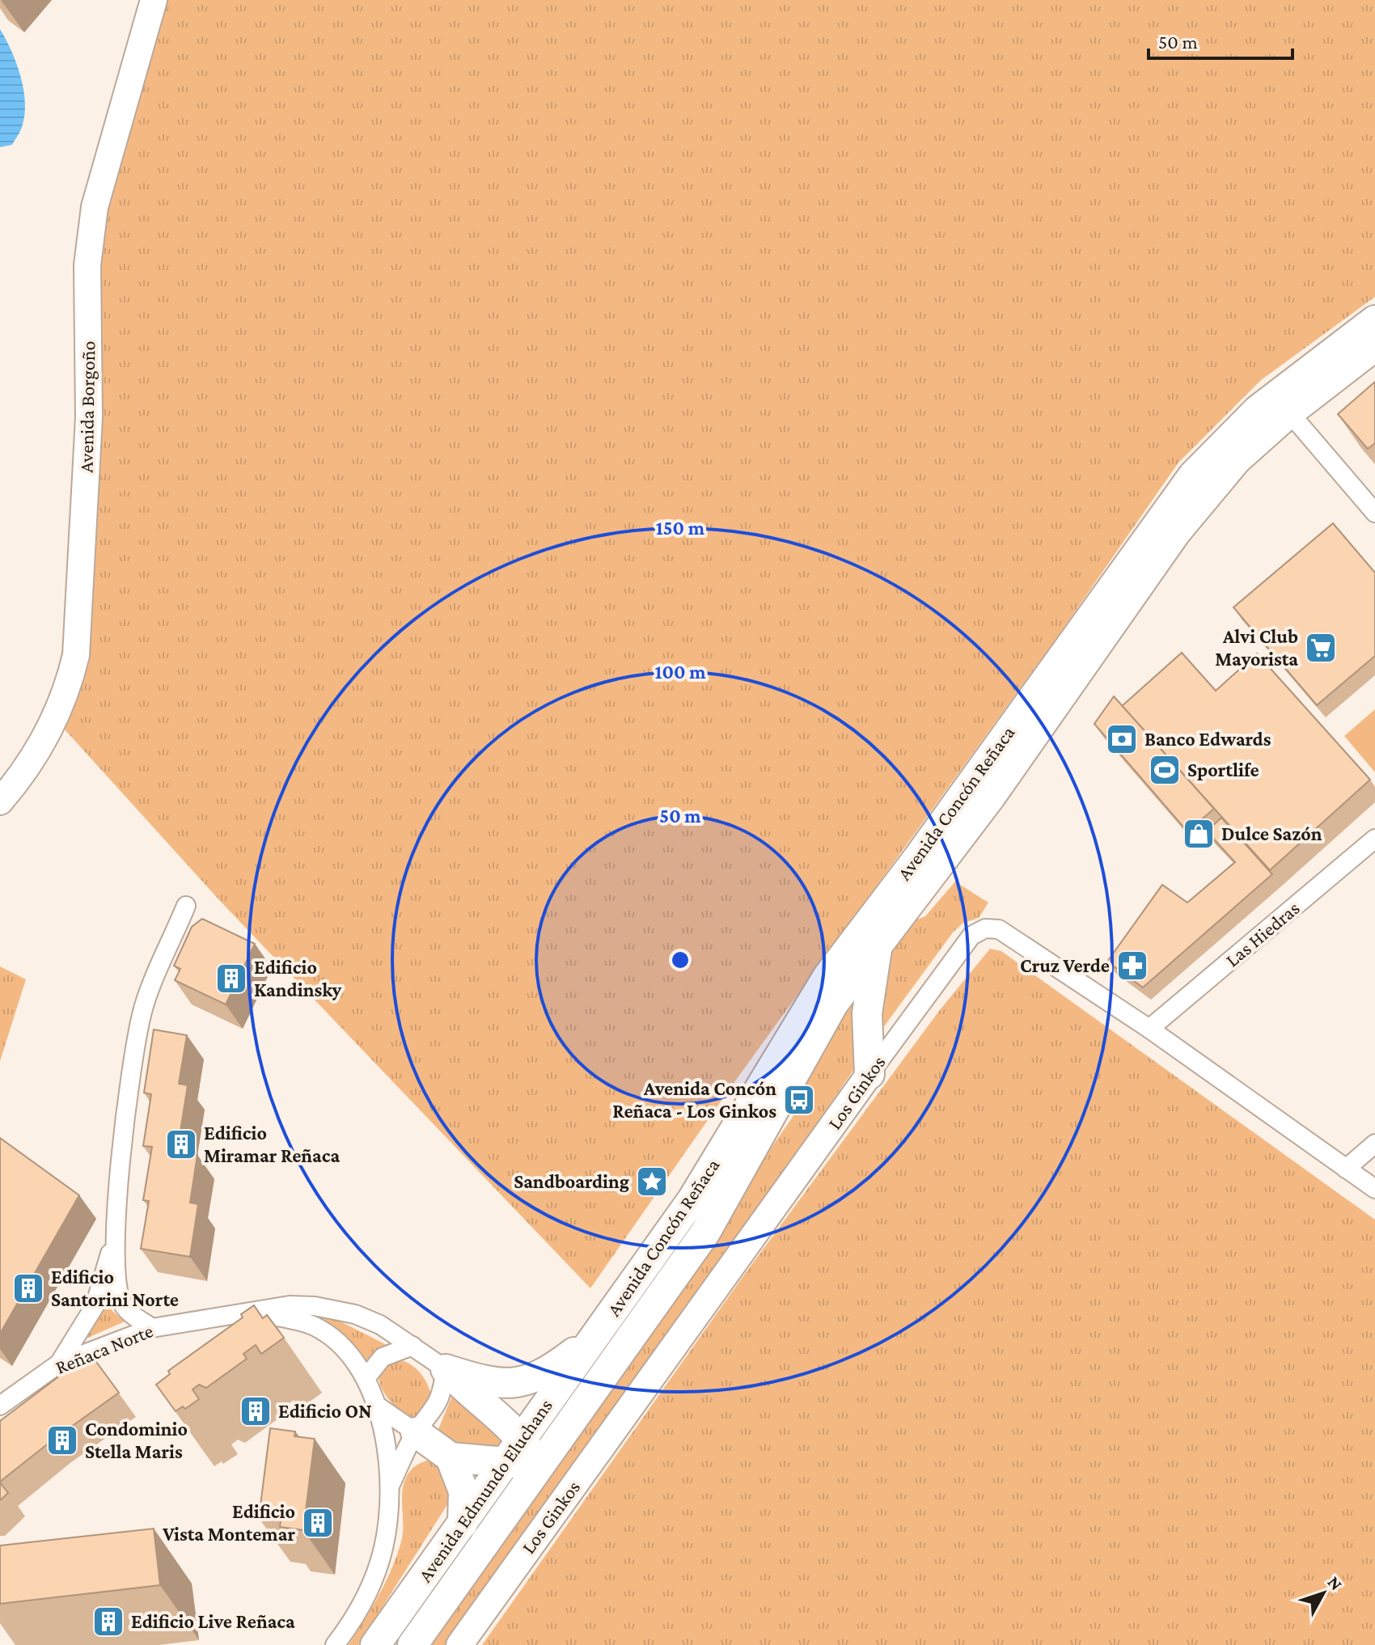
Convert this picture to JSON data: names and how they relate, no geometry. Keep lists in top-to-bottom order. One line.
{"streets":{"main road":["Avenida Borgoño","Avenida Concón Reñaca","Los Ginkos","Avenida Edmundo Eluchans"],"street":["Las Hiedras","Reñaca Norte"]},"crossings":[["Avenida Concón Reñaca","Avenida Edmundo Eluchans"],["Las Hiedras","Los Ginkos"]],"places":{"supermarket":["Alvi Club Mayorista"],"bank":["Banco Edwards"],"sports":["Sportlife"],"shop":["Dulce Sazón"],"pharmacy":["Cruz Verde"],"building":["Edificio Kandinsky","Edificio Miramar Reñaca","Edificio Santorini Norte","Edificio ON","Condominio Stella Maris","Edificio Vista Montemar","Edificio Live Reñaca"],"bus stop":["Avenida Concón Reñaca - Los Ginkos"],"place":["Sandboarding"]},"scale_bar":"50 m","north":"top right","rings":["150 m","100 m","50 m"]}
